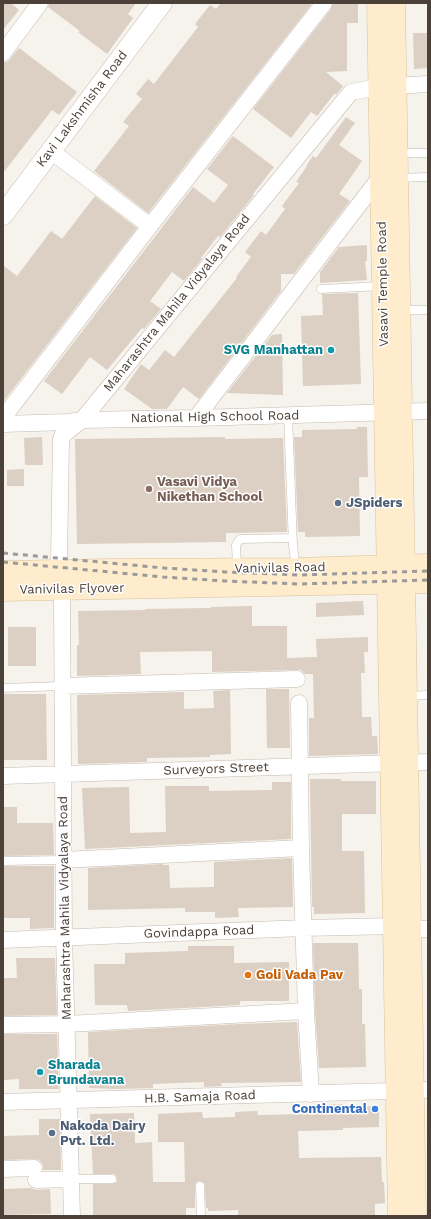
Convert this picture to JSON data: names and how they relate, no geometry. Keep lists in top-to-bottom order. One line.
{"streets":{"main road":["Vasavi Temple Road","Vanivilas Road","Vanivilas Flyover"],"street":["Kavi Lakshmisha Road","Maharashtra Mahila Vidyalaya Road","National High School Road","Surveyors Street","Govindappa Road","H.B. Samaja Road"]},"crossings":[["Vasavi Temple Road","Maharashtra Mahila Vidyalaya Road"],["Vasavi Temple Road","National High School Road"],["Vasavi Temple Road","Vanivilas Road"],["Maharashtra Mahila Vidyalaya Road","National High School Road"],["Maharashtra Mahila Vidyalaya Road","Surveyors Street"],["Maharashtra Mahila Vidyalaya Road","Govindappa Road"],["Maharashtra Mahila Vidyalaya Road","H.B. Samaja Road"],["Vanivilas Road","Vanivilas Flyover"]],"places":["SVG Manhattan","Vasavi Vidya Nikethan School","JSpiders","Goli Vada Pav","Sharada Brundavana","Continental","Nakoda Dairy Pvt. Ltd."]}
